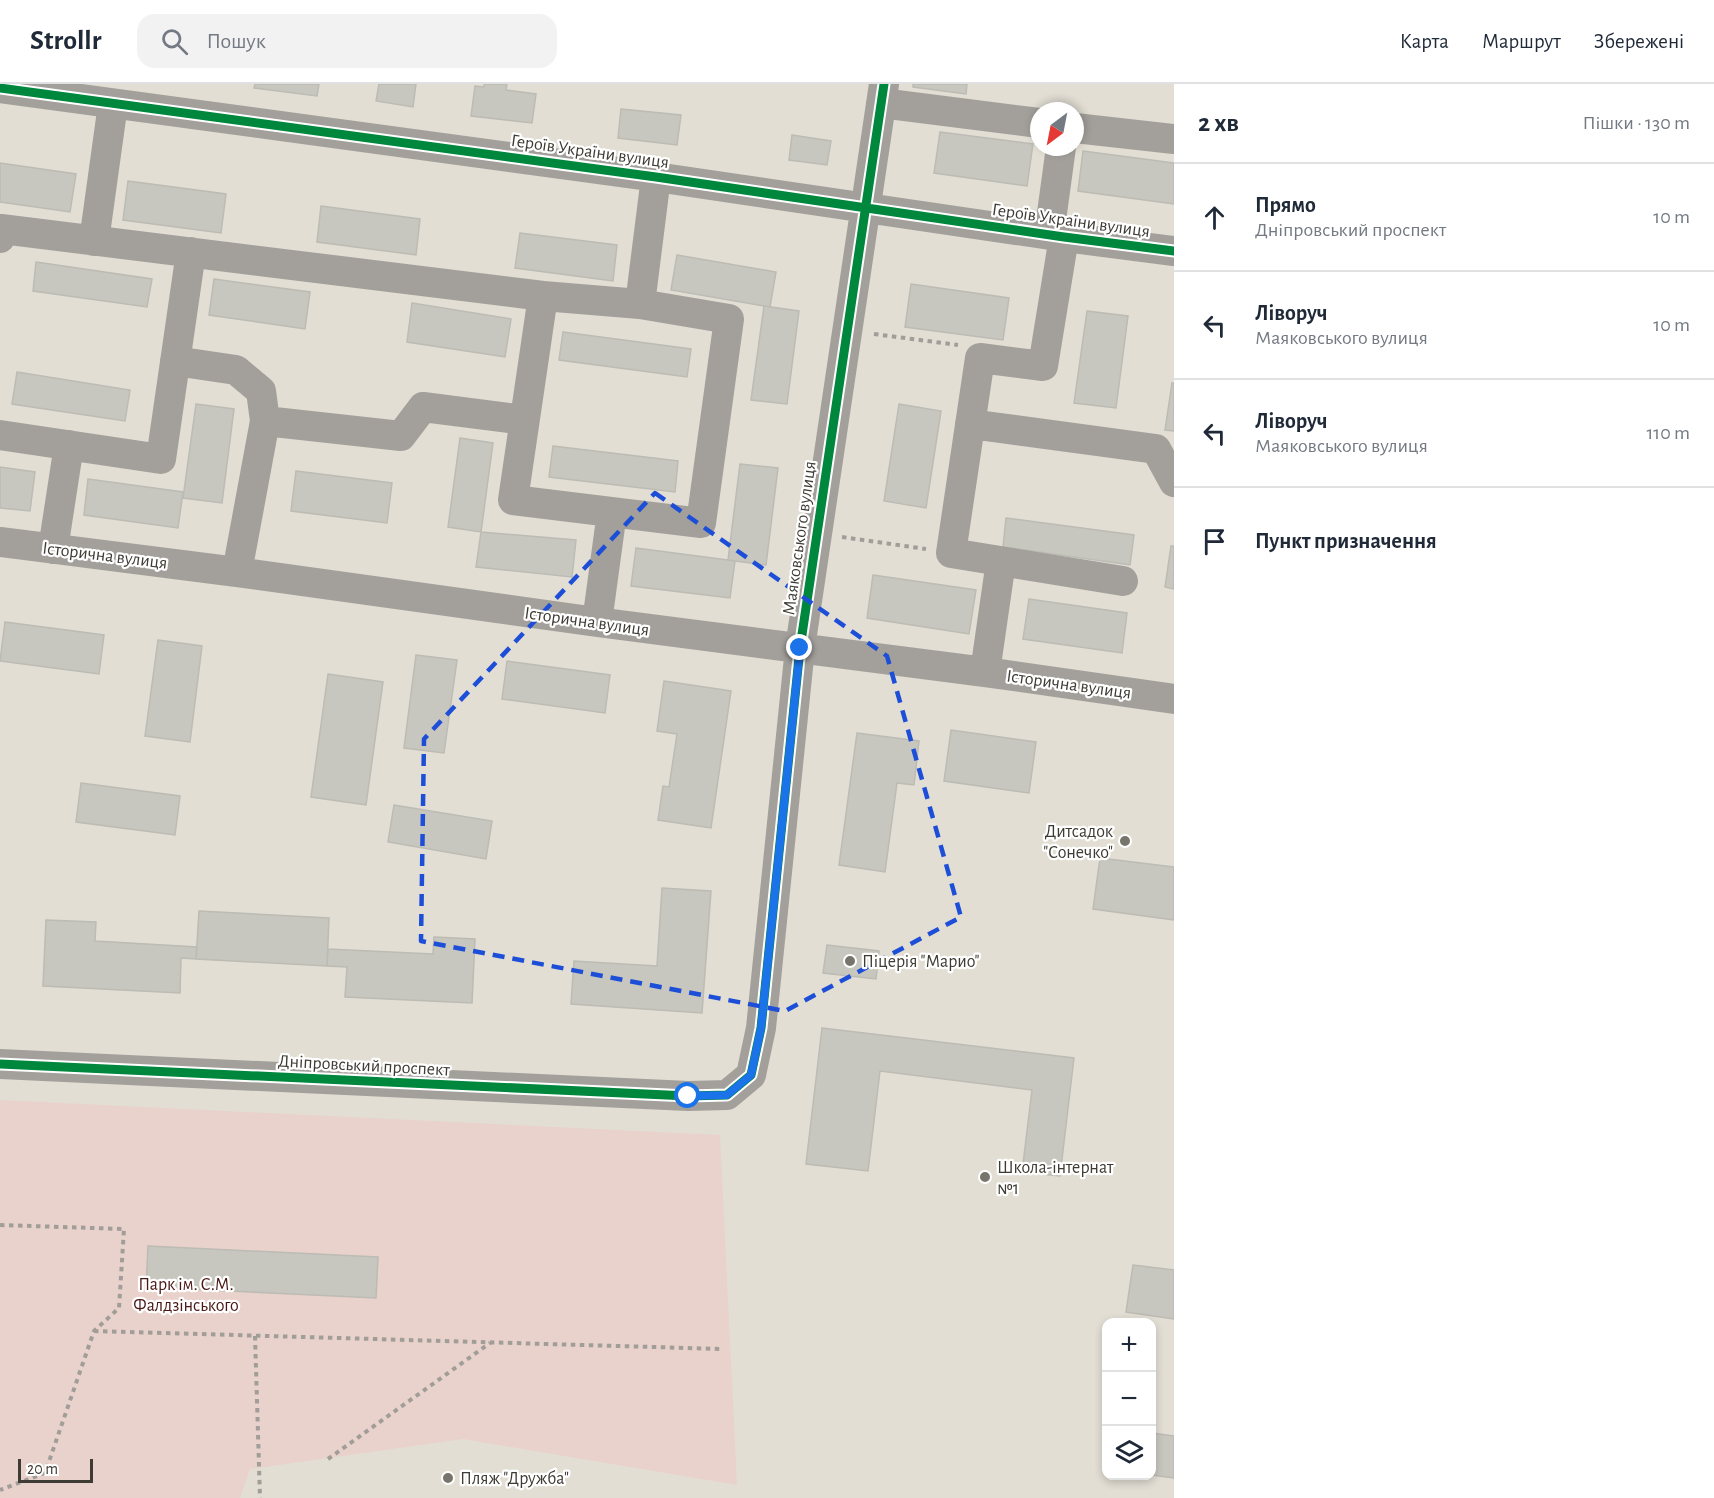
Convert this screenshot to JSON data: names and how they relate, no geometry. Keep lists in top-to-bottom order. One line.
{"streets":{"street":["Героїв України вулиця","Маяковського вулиця","Історична вулиця","Дніпровський проспект"]},"crossings":[["Героїв України вулиця","Маяковського вулиця"],["Маяковського вулиця","Історична вулиця"],["Маяковського вулиця","Дніпровський проспект"]],"parks":["Парк ім. С.М. Фалдзінського"],"places":["Дитсадок \"Сонечко\"","Піцерія \"Марио\"","Школа-інтернат №1","Пляж \"Дружба\""],"scale_bar":"20 m","north":"bottom left","page":{"header":"Strollr","search":"Пошук","nav":["Карта","Маршрут","Збережені"],"heading":["2 хв","Пішки · 130 m"],"list":[["Прямо","Дніпровський проспект","10 m"],["Ліворуч","Маяковського вулиця","10 m"],["Ліворуч","Маяковського вулиця","110 m"],"Пункт призначення"],"map_buttons":["+","−"],"scale":"20 m"}}
